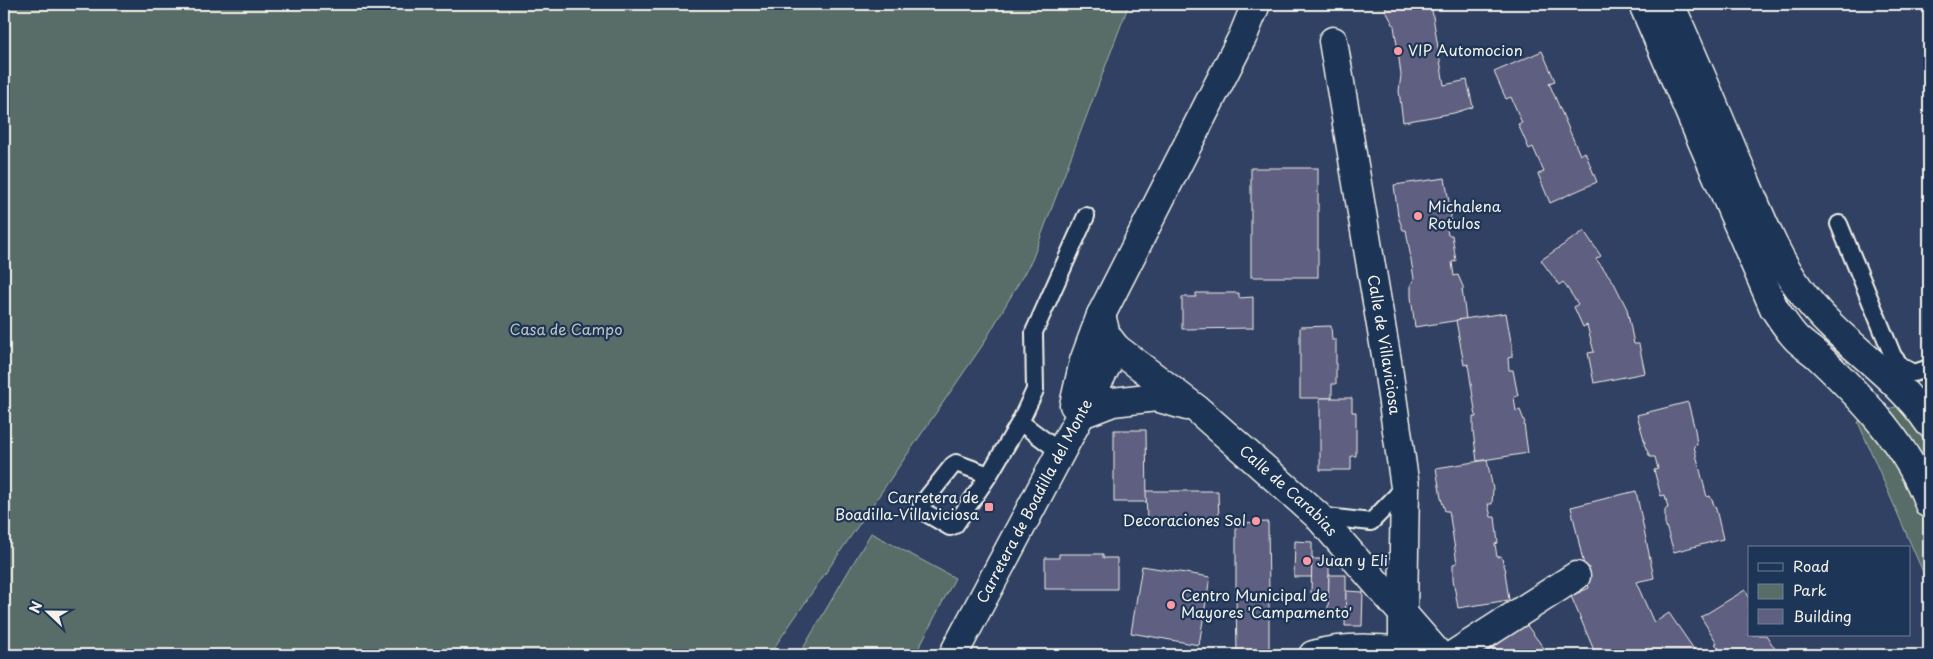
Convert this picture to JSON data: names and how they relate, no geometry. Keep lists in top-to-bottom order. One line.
{"streets":{"main road":["Calle de Villaviciosa","Calle de Carabias","Carretera de Boadilla del Monte"]},"crossings":[["Calle de Villaviciosa","Calle de Carabias"],["Calle de Carabias","Carretera de Boadilla del Monte"]],"parks":["Casa de Campo"],"places":{"other":["VIP Automocion","Michalena Rotulos","Decoraciones Sol","Juan y Eli","Centro Municipal de Mayores 'Campamento'"],"transit":["Carretera de Boadilla-Villaviciosa"]},"legend":["Road","Park","Building"],"north":"left"}
